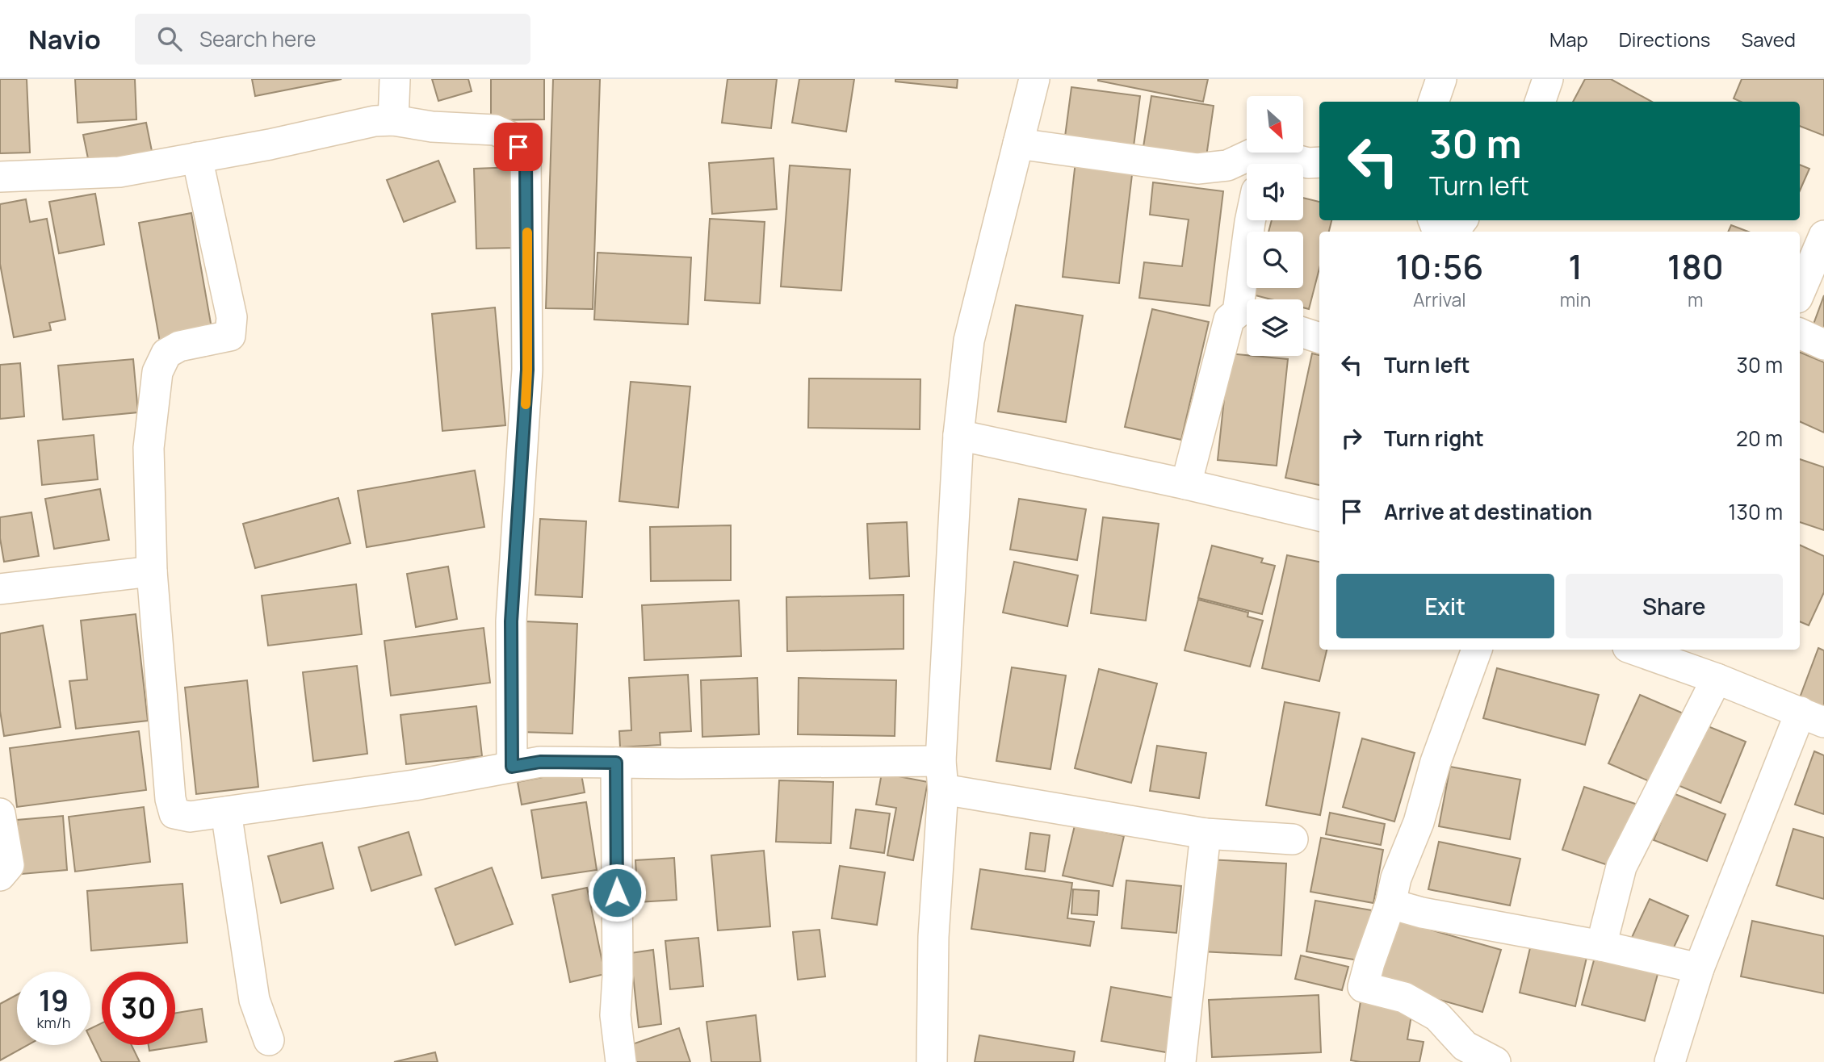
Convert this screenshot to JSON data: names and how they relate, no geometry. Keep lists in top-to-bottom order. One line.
{"north":"bottom right","page":{"header":"Navio","search":"Search here","nav":["Map","Directions","Saved"],"turn":["30 m","Turn left"],"eta":["10:56","Arrival","1","min","180","m"],"list":[{"name":"Turn left","value":"30 m"},{"name":"Turn right","value":"20 m"},{"name":"Arrive at destination","value":"130 m"}],"buttons":["Exit","Share"],"speed":"19 km/h","limit":"30"}}
